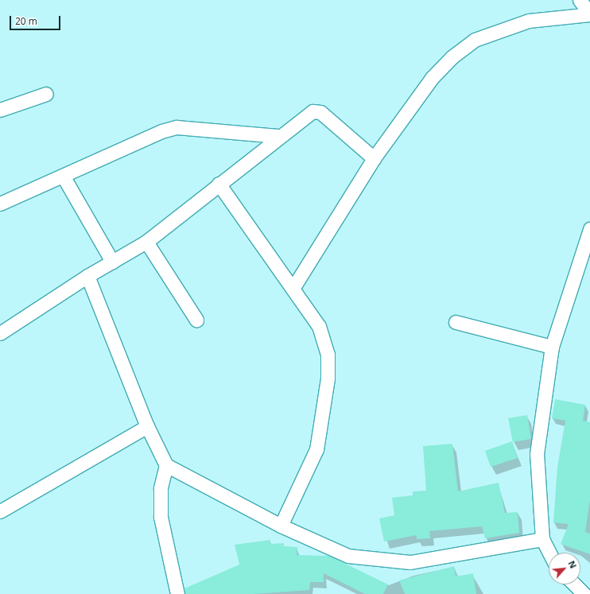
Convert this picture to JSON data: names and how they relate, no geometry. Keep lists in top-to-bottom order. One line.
{"scale_bar":"20 m","north":"top right"}
